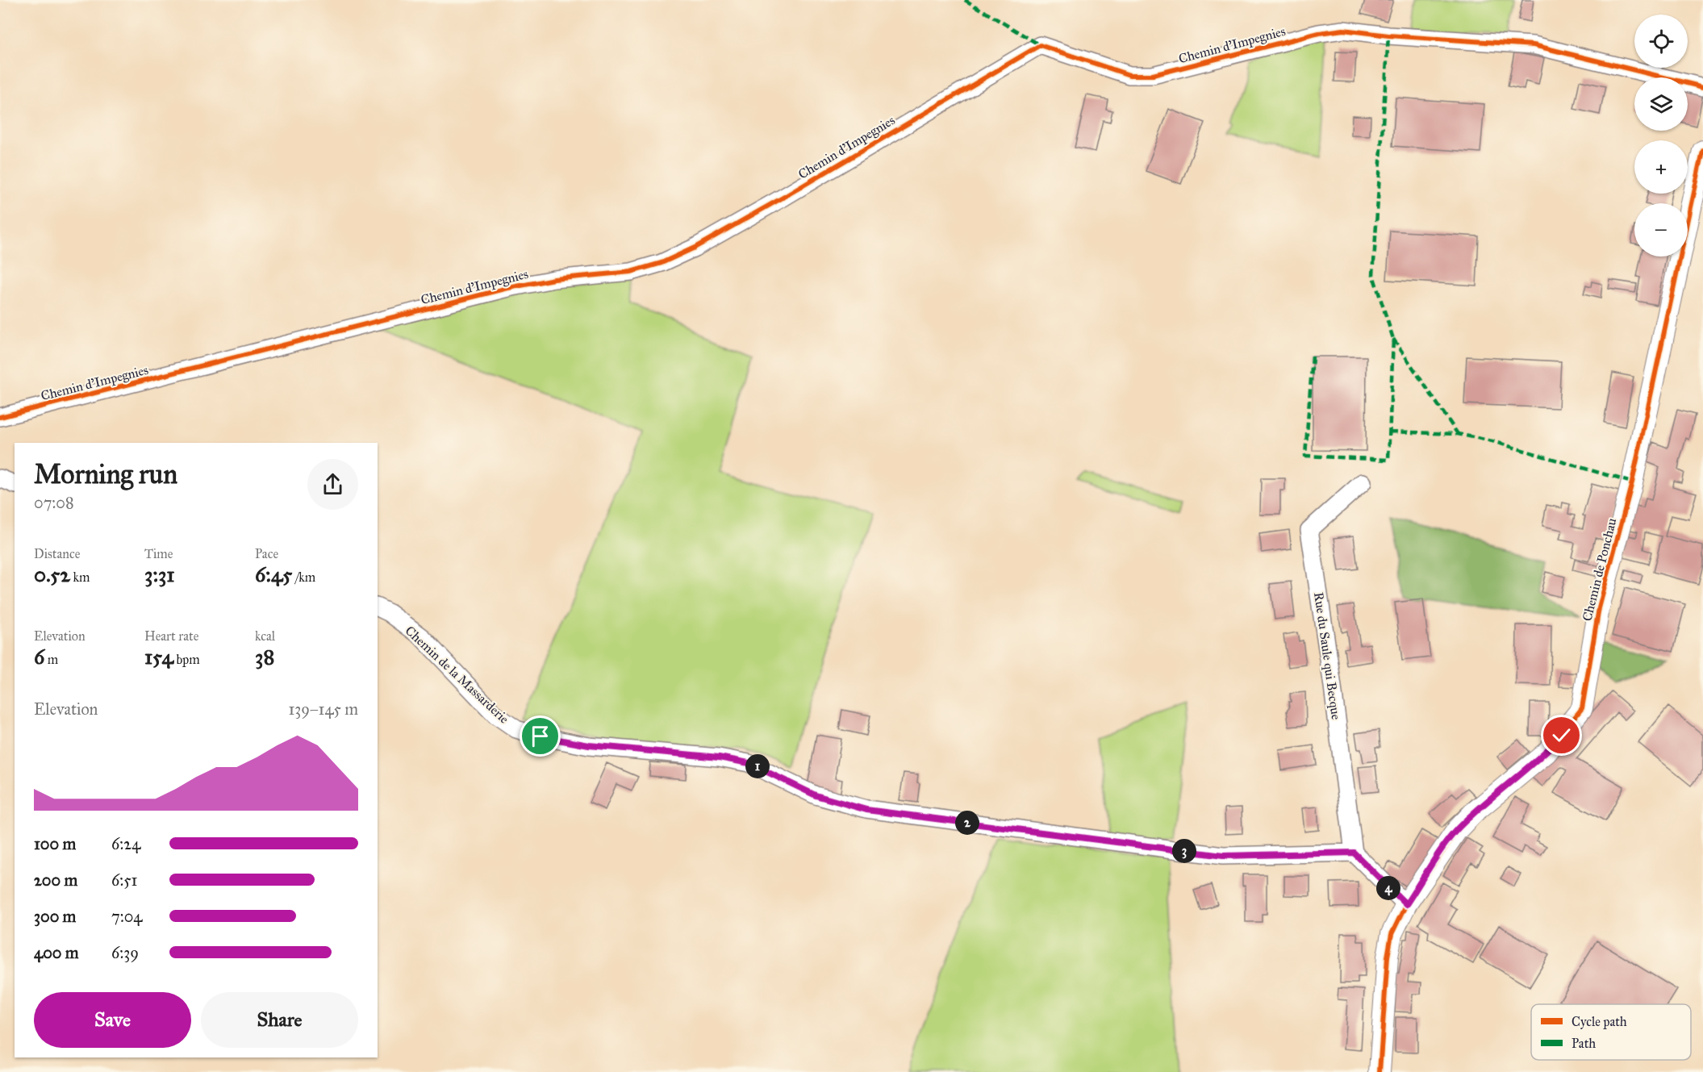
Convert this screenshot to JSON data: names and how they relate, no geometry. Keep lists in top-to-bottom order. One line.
{"streets":{"street":["Chemin d'Impegnies","Chemin de Ponchau","Rue du Saule qui Becque","Chemin de la Massarderie"]},"crossings":[["Rue du Saule qui Becque","Chemin de la Massarderie"]],"legend":["Cycle path","Path"],"page":{"map_buttons":["+","−"],"heading":["Morning run","07:08"],"stats":[["Distance","0.52 km"],["Time","3:31"],["Pace","6:45 /km"],["Elevation","6 m"],["Heart rate","154 bpm"],["kcal","38"]],"chart":["Elevation","139–145 m"],"pins":["1","2","3","4"],"list":[{"name":"100 m","note":"6:24"},{"name":"200 m","note":"6:51"},{"name":"300 m","note":"7:04"},{"name":"400 m","note":"6:39"}],"buttons":["Save","Share"]}}
